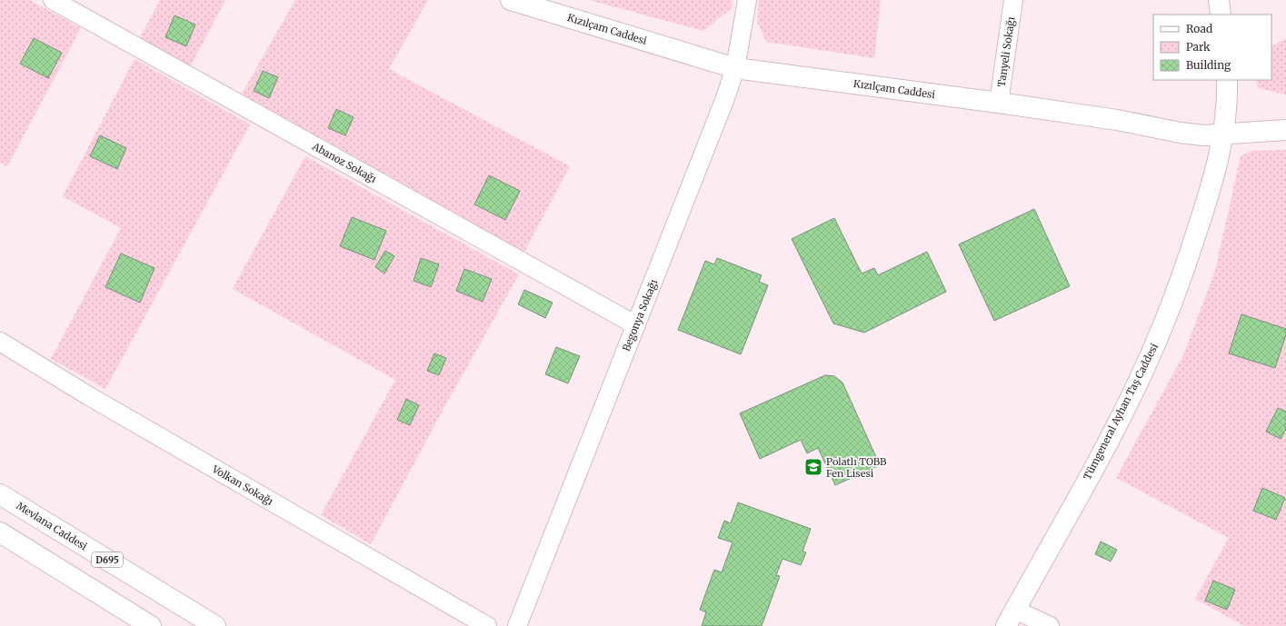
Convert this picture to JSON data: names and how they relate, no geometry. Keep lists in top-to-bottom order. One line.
{"streets":{"street":["Kızılçam Caddesi","Tanyeli Sokağı","Abanoz Sokağı","Begonya Sokağı","Tümgeneral Ayhan Taş Caddesi","Volkan Sokağı","Mevlana Caddesi","D695"]},"crossings":[["Kızılçam Caddesi","Tanyeli Sokağı"],["Kızılçam Caddesi","Begonya Sokağı"],["Kızılçam Caddesi","Tümgeneral Ayhan Taş Caddesi"],["Abanoz Sokağı","Begonya Sokağı"]],"places":{"school or university":["Polatlı TOBB Fen Lisesi"]},"legend":["Road","Park","Building"]}
